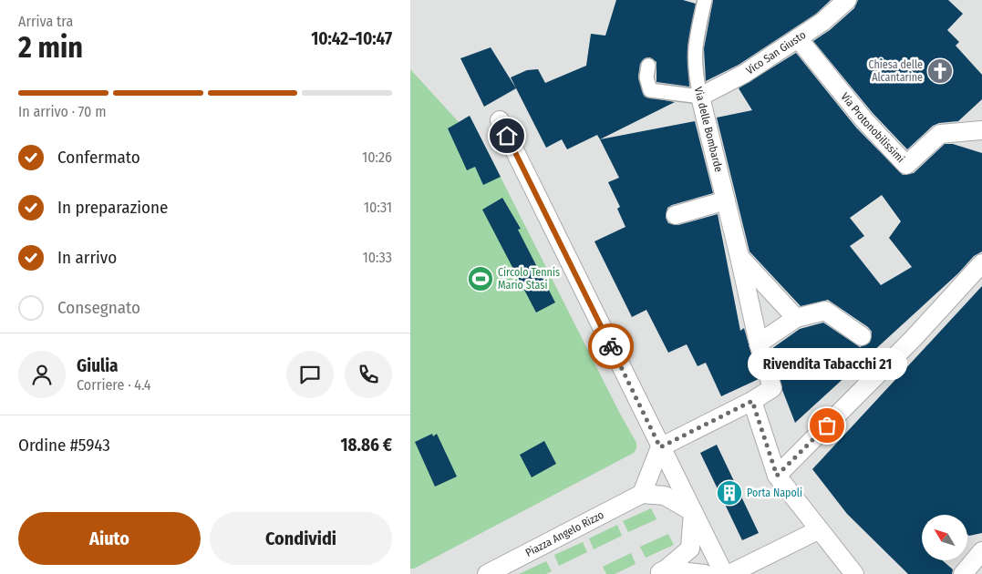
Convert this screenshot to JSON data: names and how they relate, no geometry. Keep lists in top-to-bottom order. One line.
{"streets":{"street":["Vico San Giusto","Via Protonobilissimi","Via delle Bombarde","Piazza Angelo Rizzo"]},"crossings":[["Vico San Giusto","Via Protonobilissimi"],["Vico San Giusto","Via delle Bombarde"]],"places":{"church":["Chiesa delle Alcantarine"],"sports":["Circolo Tennis Mario Stasi"],"other":["Rivendita Tabacchi 21"],"building":["Porta Napoli"]},"north":"top left","page":{"heading":["2 min","Arriva tra","10:42–10:47"],"panel":["Giulia","Corriere · 4.4","Ordine #5943","18.86 €"],"bar":"In arrivo · 70 m","list":[["Confermato","10:26"],["In preparazione","10:31"],["In arrivo","10:33"],"Consegnato"],"bubble":"Rivendita Tabacchi 21","buttons":["Aiuto","Condividi"]}}
